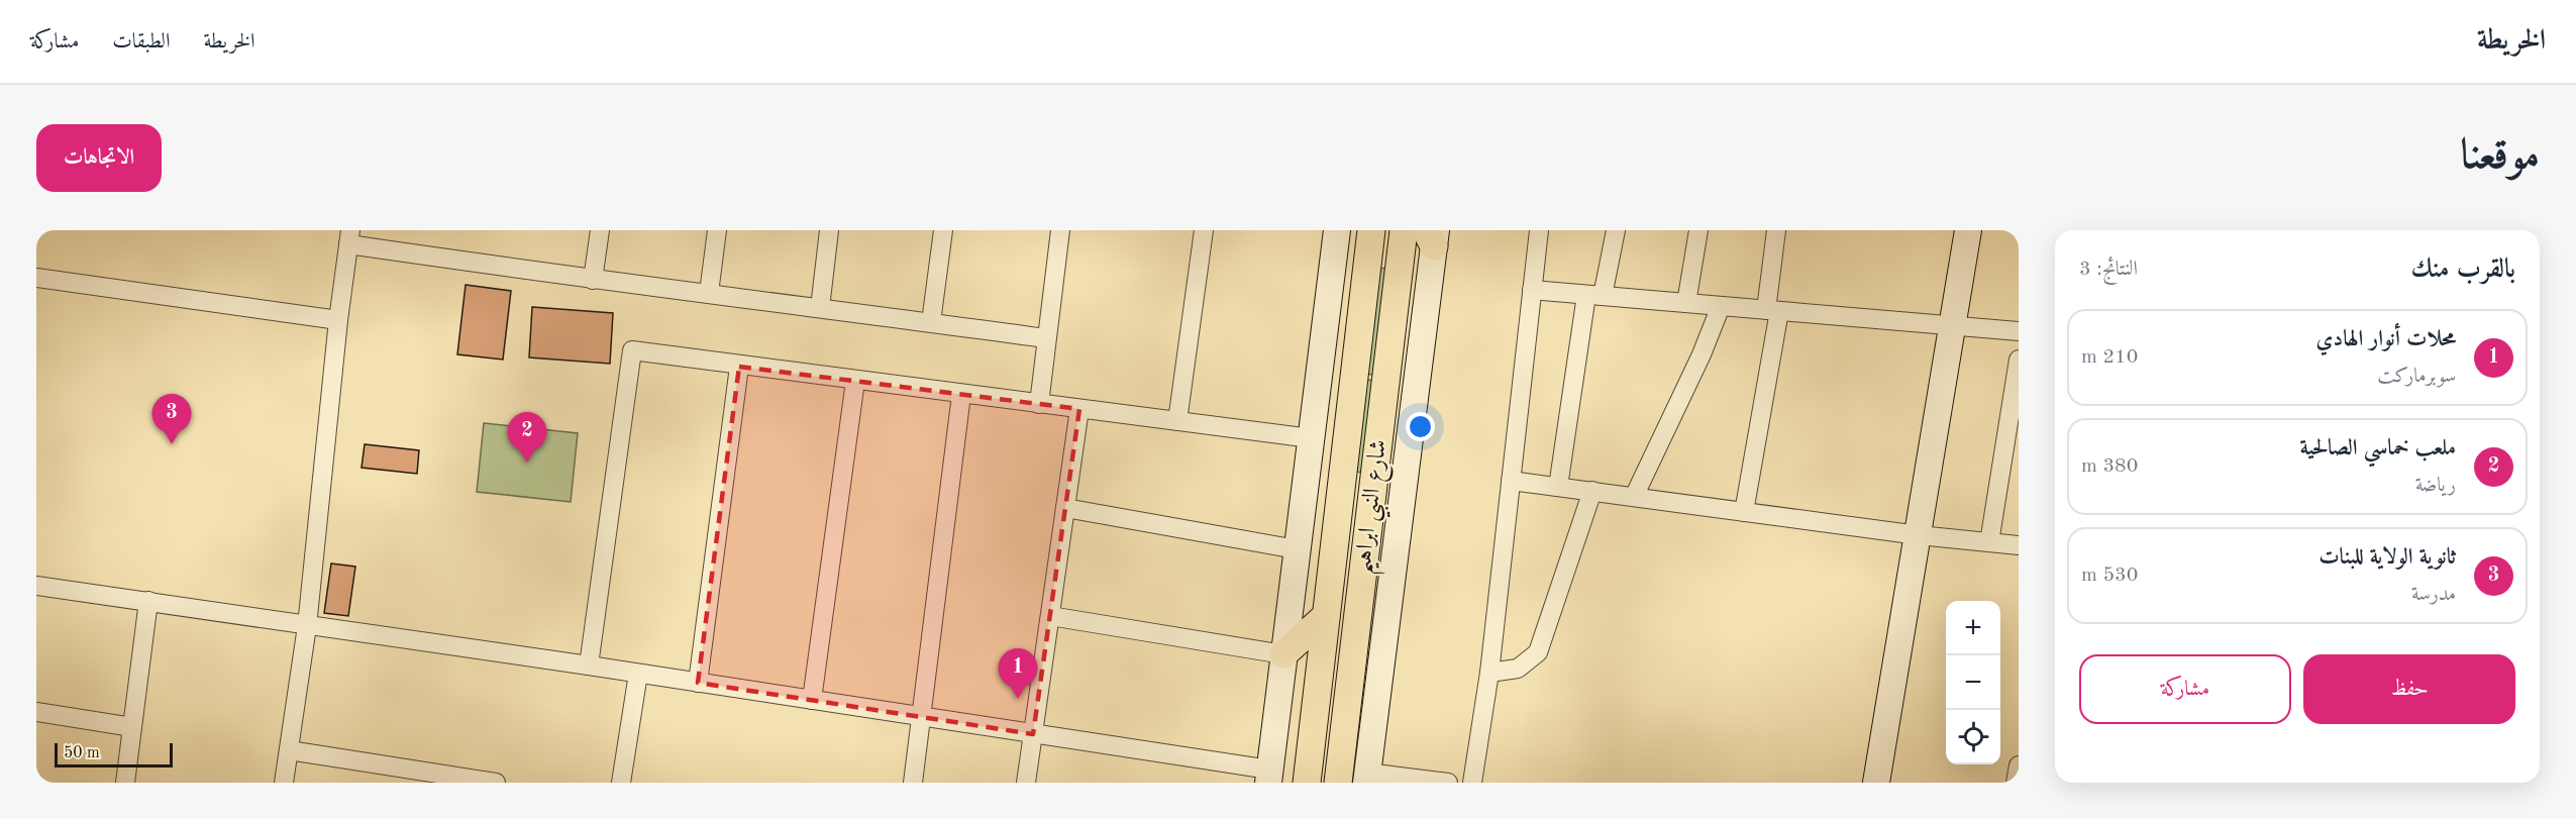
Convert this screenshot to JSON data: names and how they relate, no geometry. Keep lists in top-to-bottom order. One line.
{"streets":{"main road":["شارع النبي ابراهيم"]},"scale_bar":"50 m","page":{"header":"الخريطة","nav":["الخريطة","الطبقات","مشاركة"],"title":"موقعنا","buttons":["الاتجاهات",["حفظ","مشاركة"]],"heading":["بالقرب منك","النتائج: 3"],"list":[{"mark":"1","name":"محلات أنوار الهادي","note":"سوبرماركت","value":"210 m"},{"mark":"2","name":"ملعب خماسي الصالحية","note":"رياضة","value":"380 m"},{"mark":"3","name":"ثانوية الولاية للبنات","note":"مدرسة","value":"530 m"}],"pins":["3","2","1"],"map_buttons":["+","−"],"scale":"50 m"}}
